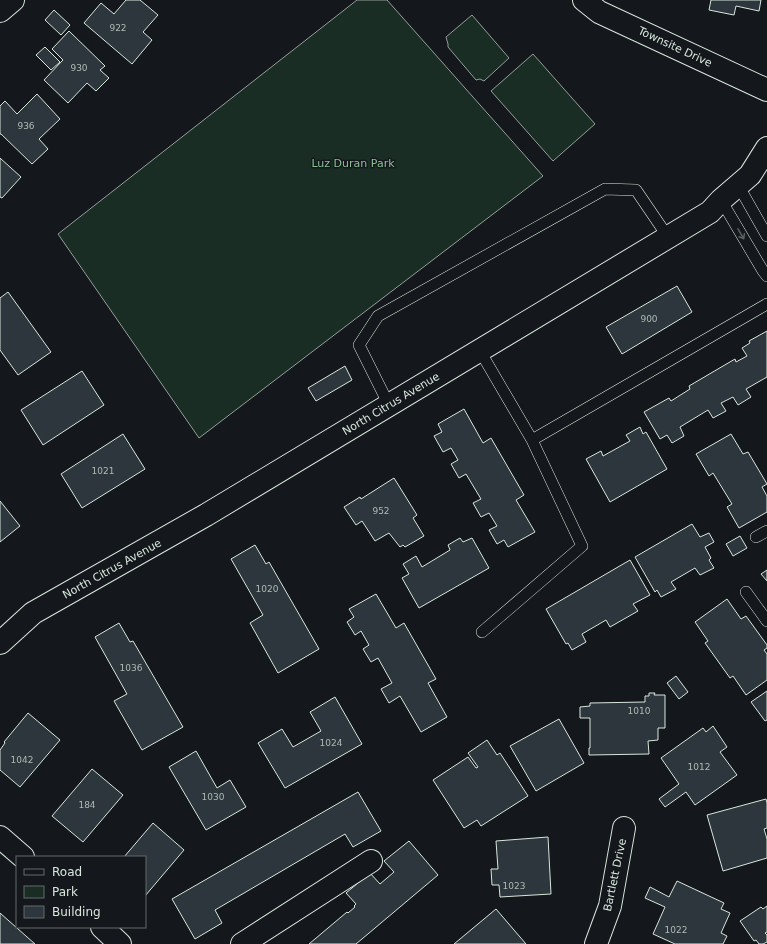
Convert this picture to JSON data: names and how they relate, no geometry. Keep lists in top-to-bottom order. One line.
{"streets":{"street":["Townsite Drive","North Citrus Avenue","Bartlett Drive"]},"parks":["Luz Duran Park"],"house_numbers":["922","930","936","900","1021","952","1020","1036","1010","1024","1042","1012","1030","184","1023","1022"],"legend":["Road","Park","Building"]}
